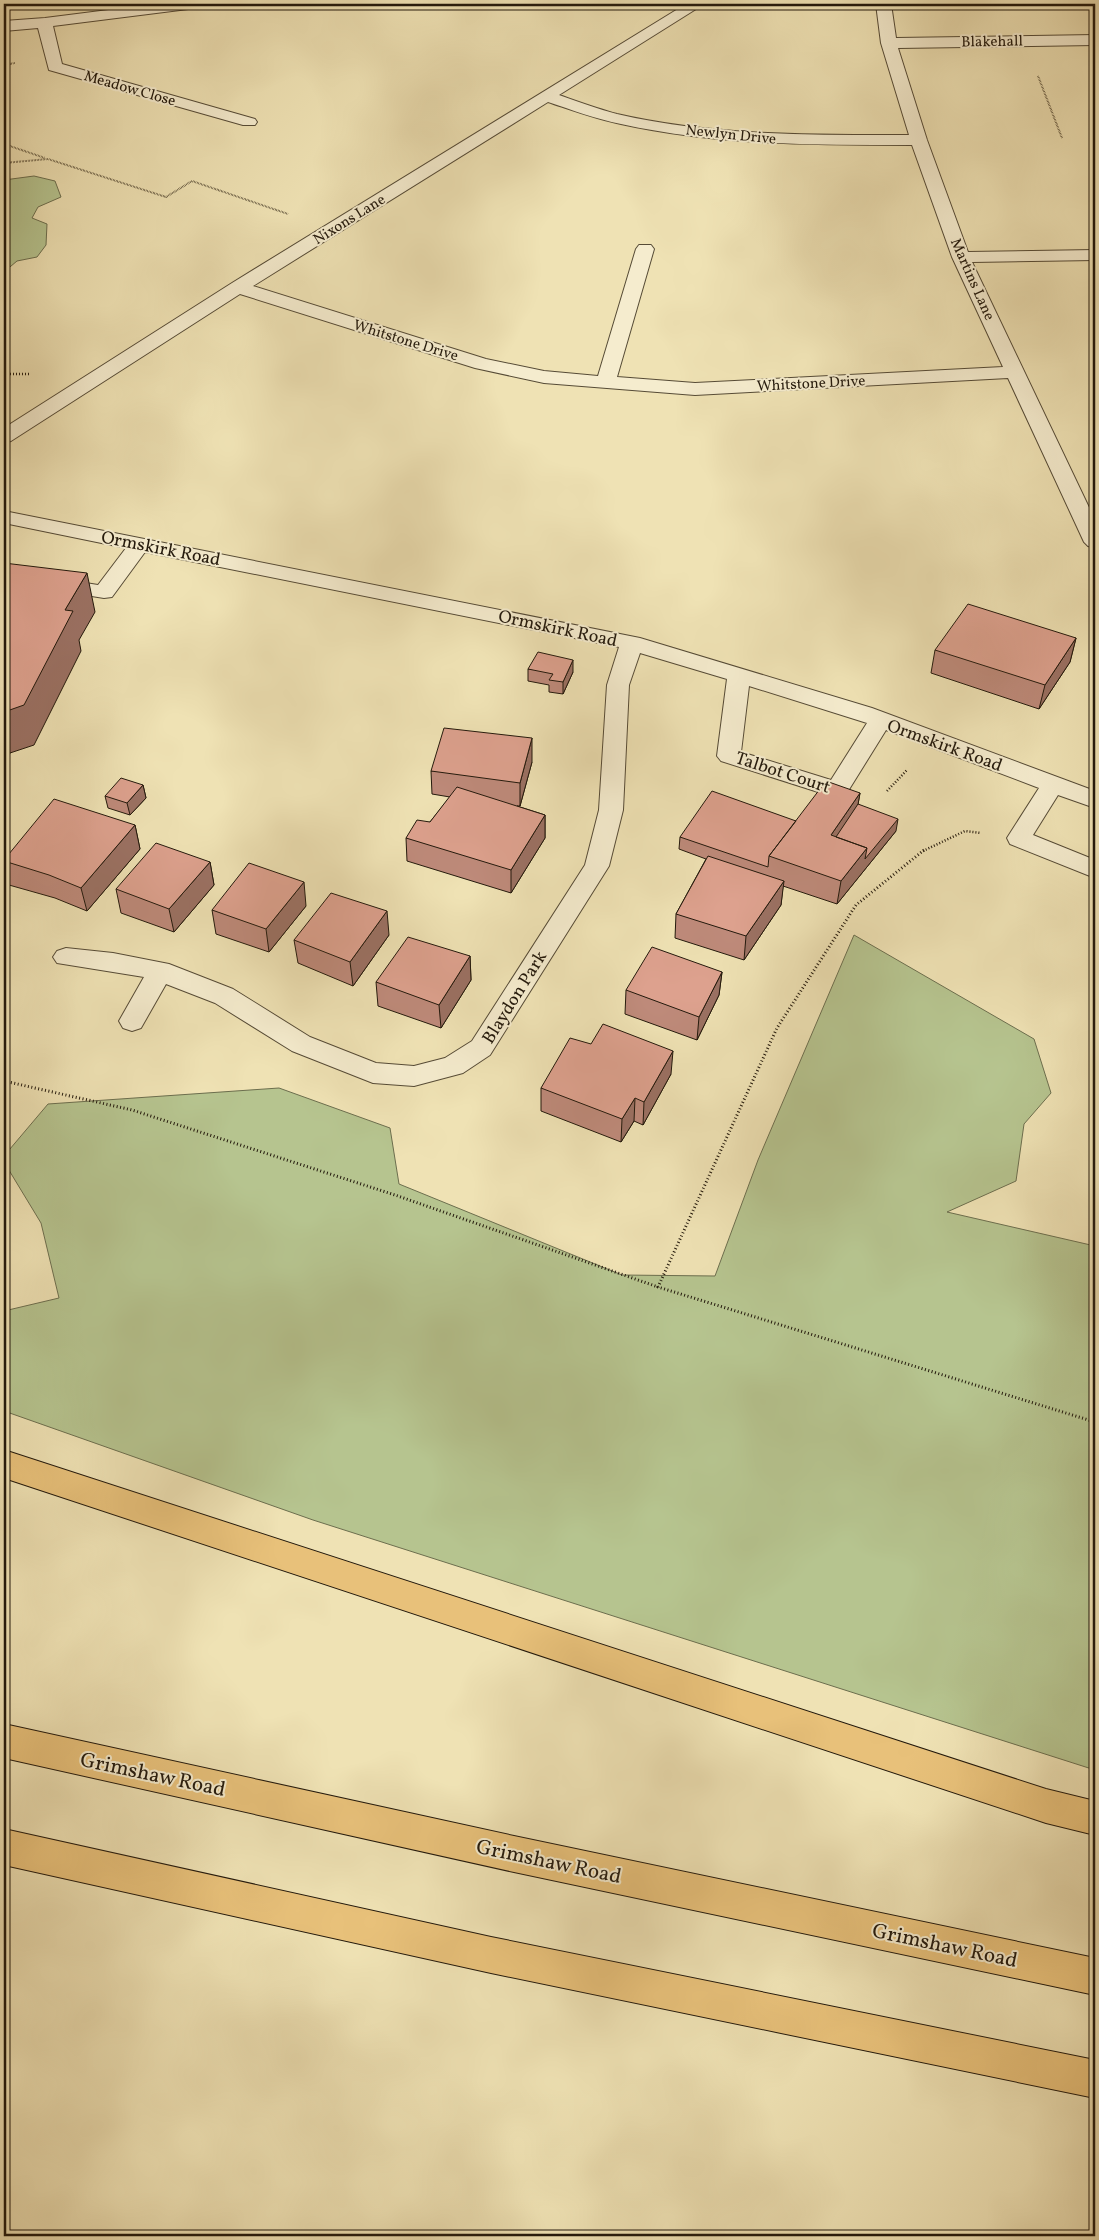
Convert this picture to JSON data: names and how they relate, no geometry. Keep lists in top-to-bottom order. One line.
{"streets":{"main road":["Grimshaw Road"],"street":["Blakehall","Meadow Close","Newlyn Drive","Nixons Lane","Martins Lane","Whitstone Drive","Ormskirk Road","Talbot Court","Blaydon Park"]},"crossings":[["Blakehall","Martins Lane"],["Newlyn Drive","Nixons Lane"],["Newlyn Drive","Martins Lane"],["Nixons Lane","Whitstone Drive"],["Martins Lane","Whitstone Drive"],["Ormskirk Road","Talbot Court"],["Ormskirk Road","Blaydon Park"]]}
